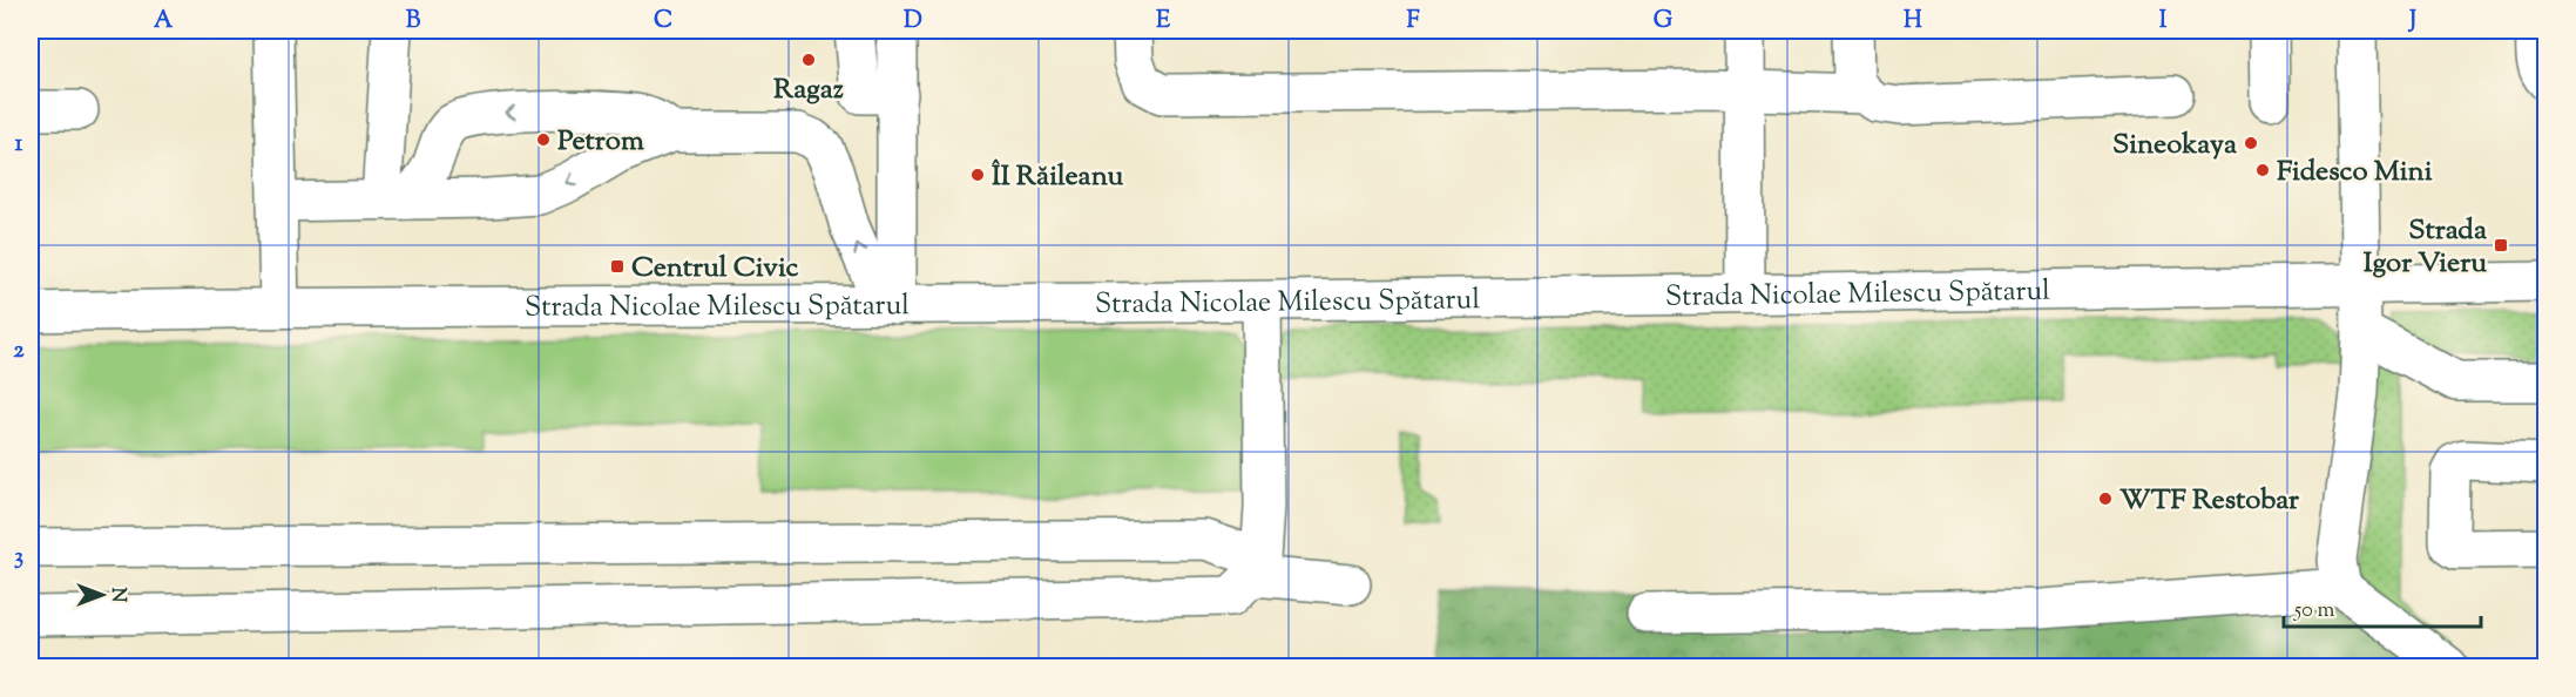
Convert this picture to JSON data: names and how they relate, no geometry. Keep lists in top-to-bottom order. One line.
{"streets":{"main road":["Strada Nicolae Milescu Spătarul"]},"places":{"other":["Ragaz","Petrom","Sineokaya","Fidesco Mini","ÎI Răileanu","WTF Restobar"],"transit":["Strada Igor Vieru","Centrul Civic"]},"scale_bar":"50 m","north":"right","grid":{"columns":["A","B","C","D","E","F","G","H","I","J"],"rows":["1","2","3"]}}
